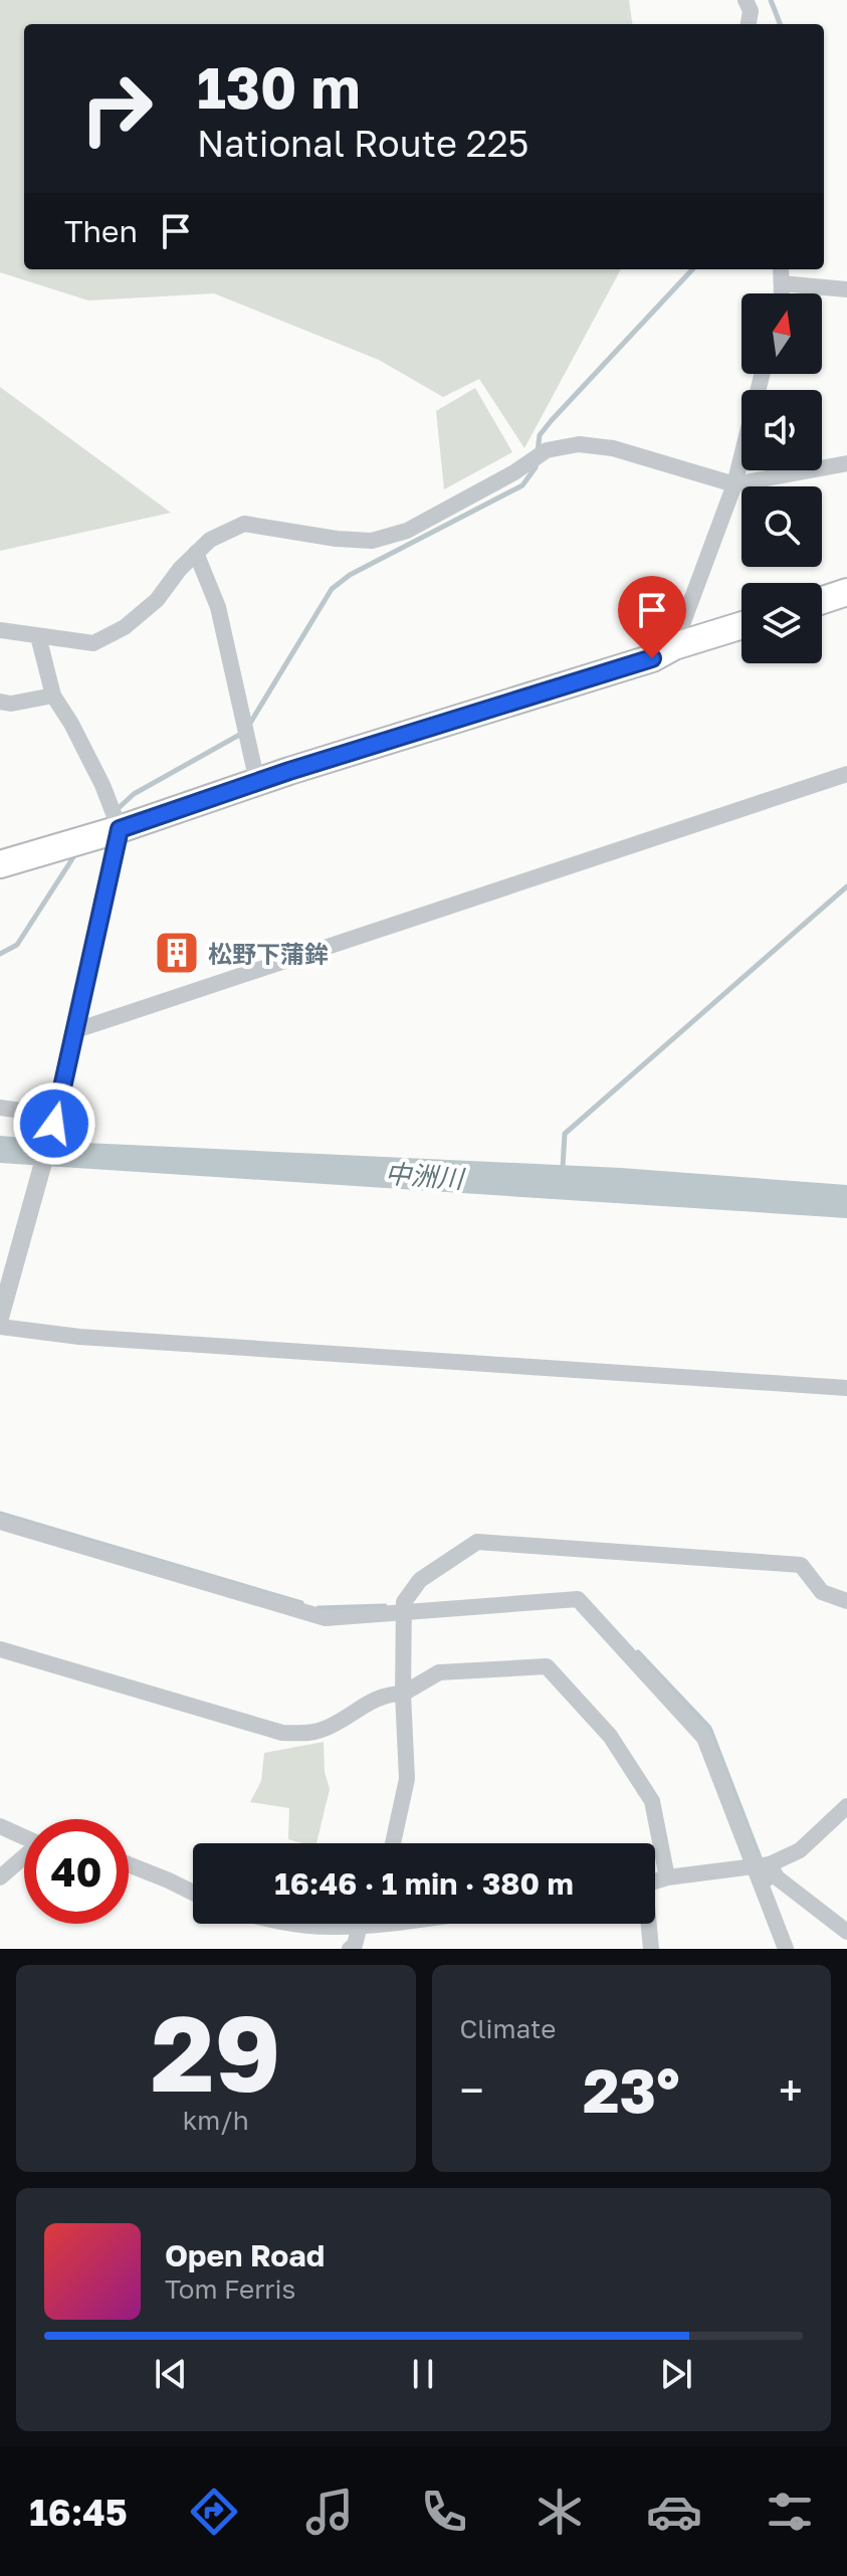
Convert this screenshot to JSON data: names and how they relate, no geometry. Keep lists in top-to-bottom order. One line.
{"water":["中洲川"],"places":{"building":["松野下蒲鉾"]},"north":"top","page":{"turn":["130 m","National Route 225"],"then":"Then","limit":"40","trip":"16:46 · 1 min · 380 m","tile":[["29","km/h"],"Climate"],"heat":["−","23°","+"],"song":["Open Road","Tom Ferris"],"tabs":"16:45"}}
